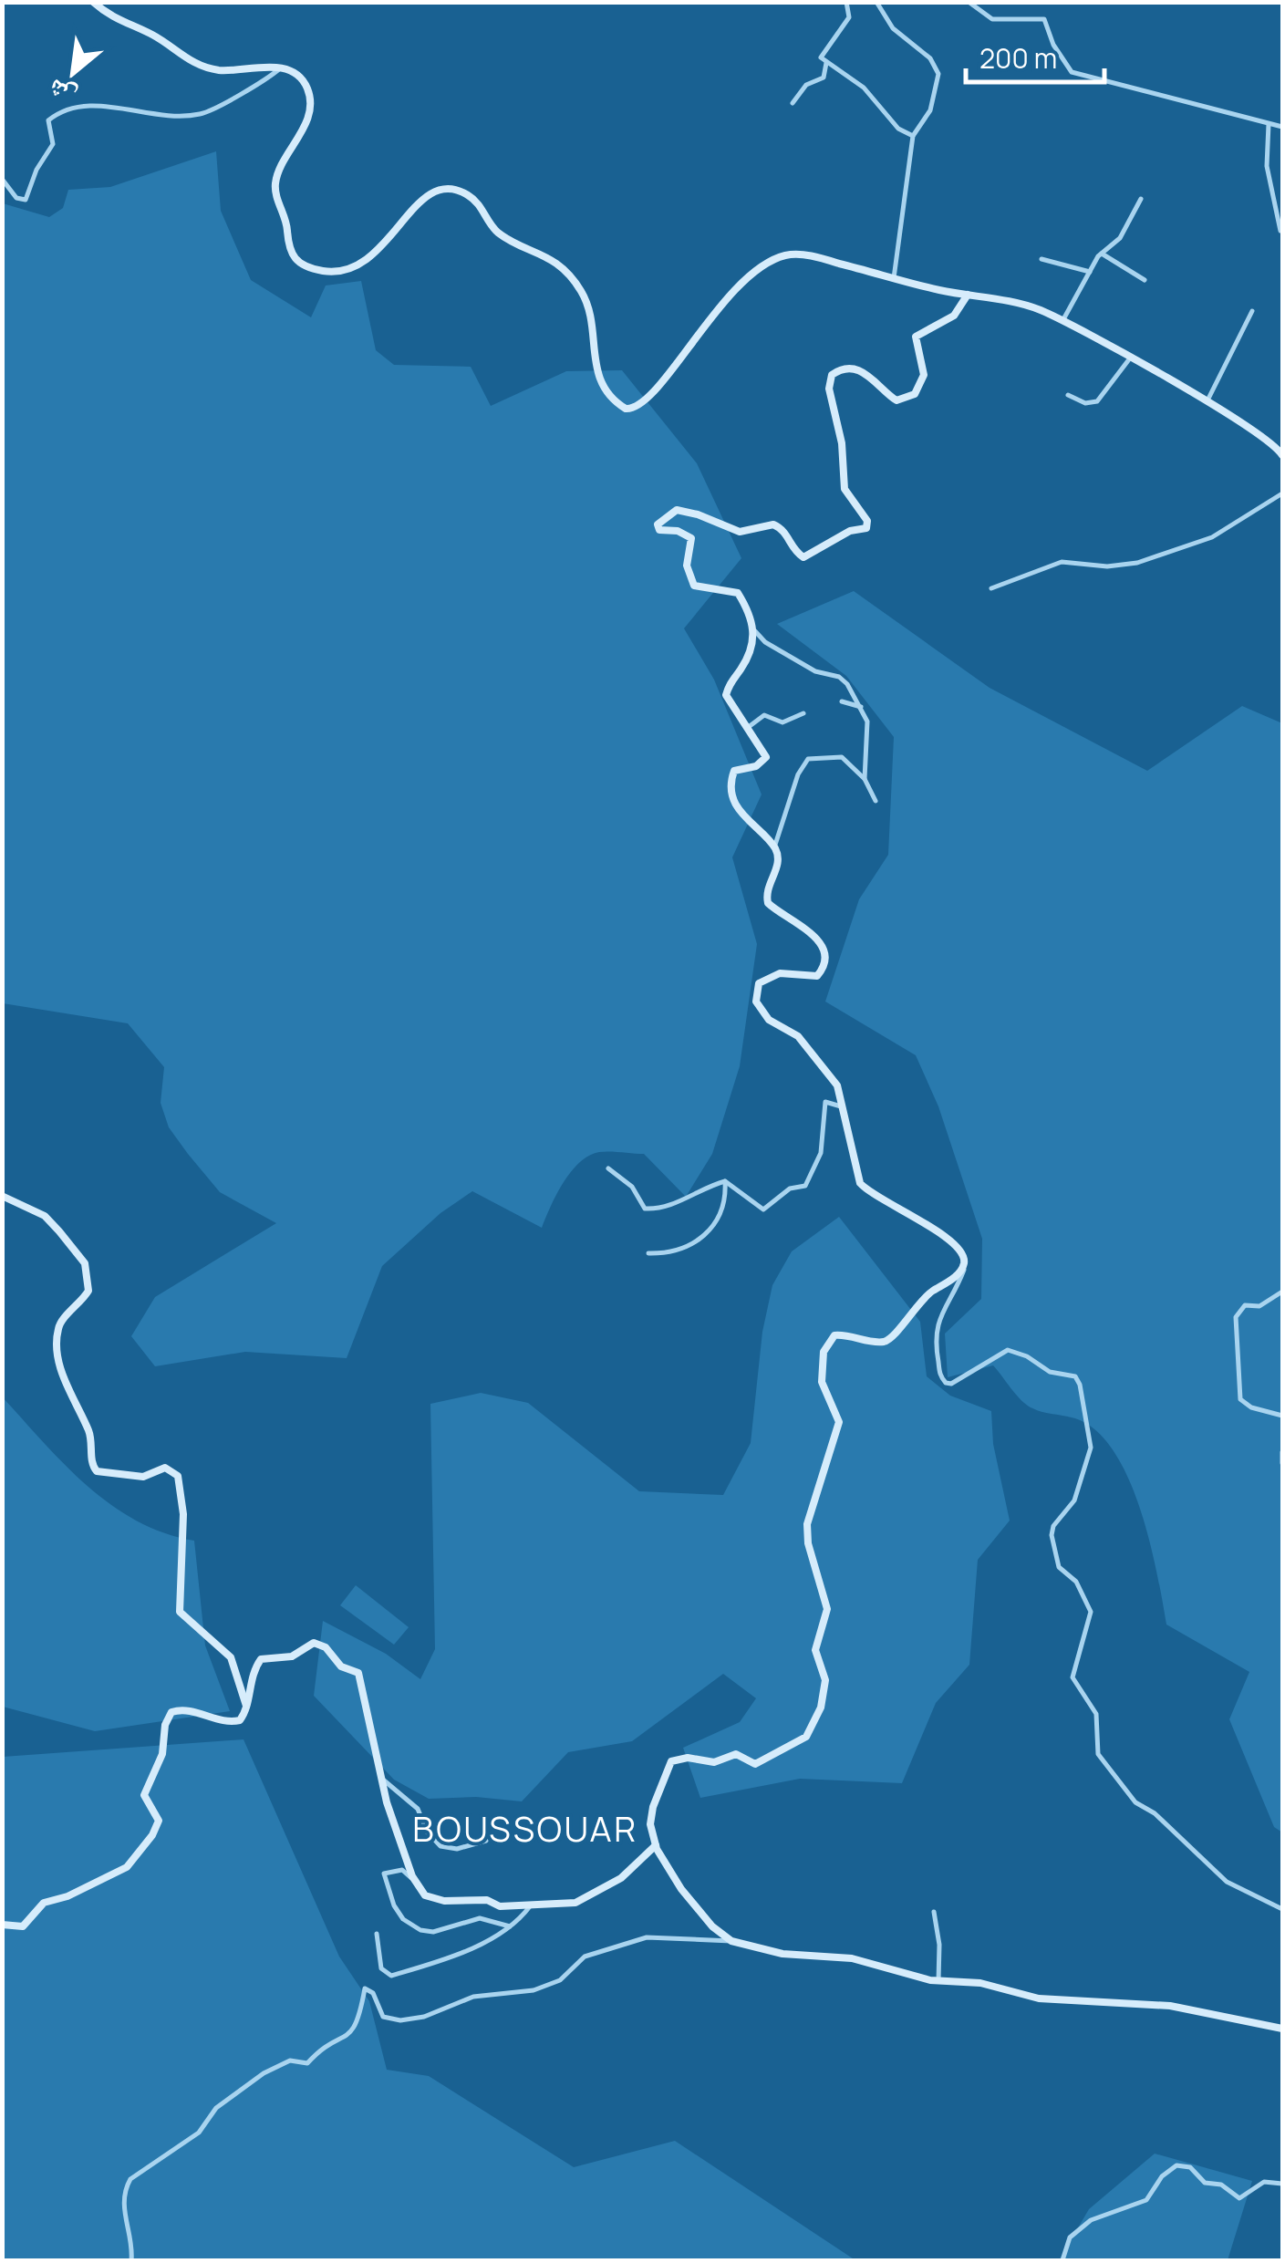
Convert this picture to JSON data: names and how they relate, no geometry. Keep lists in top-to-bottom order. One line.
{"districts":["BOUSSOUAR"],"scale_bar":"200 m","north":"bottom left"}
